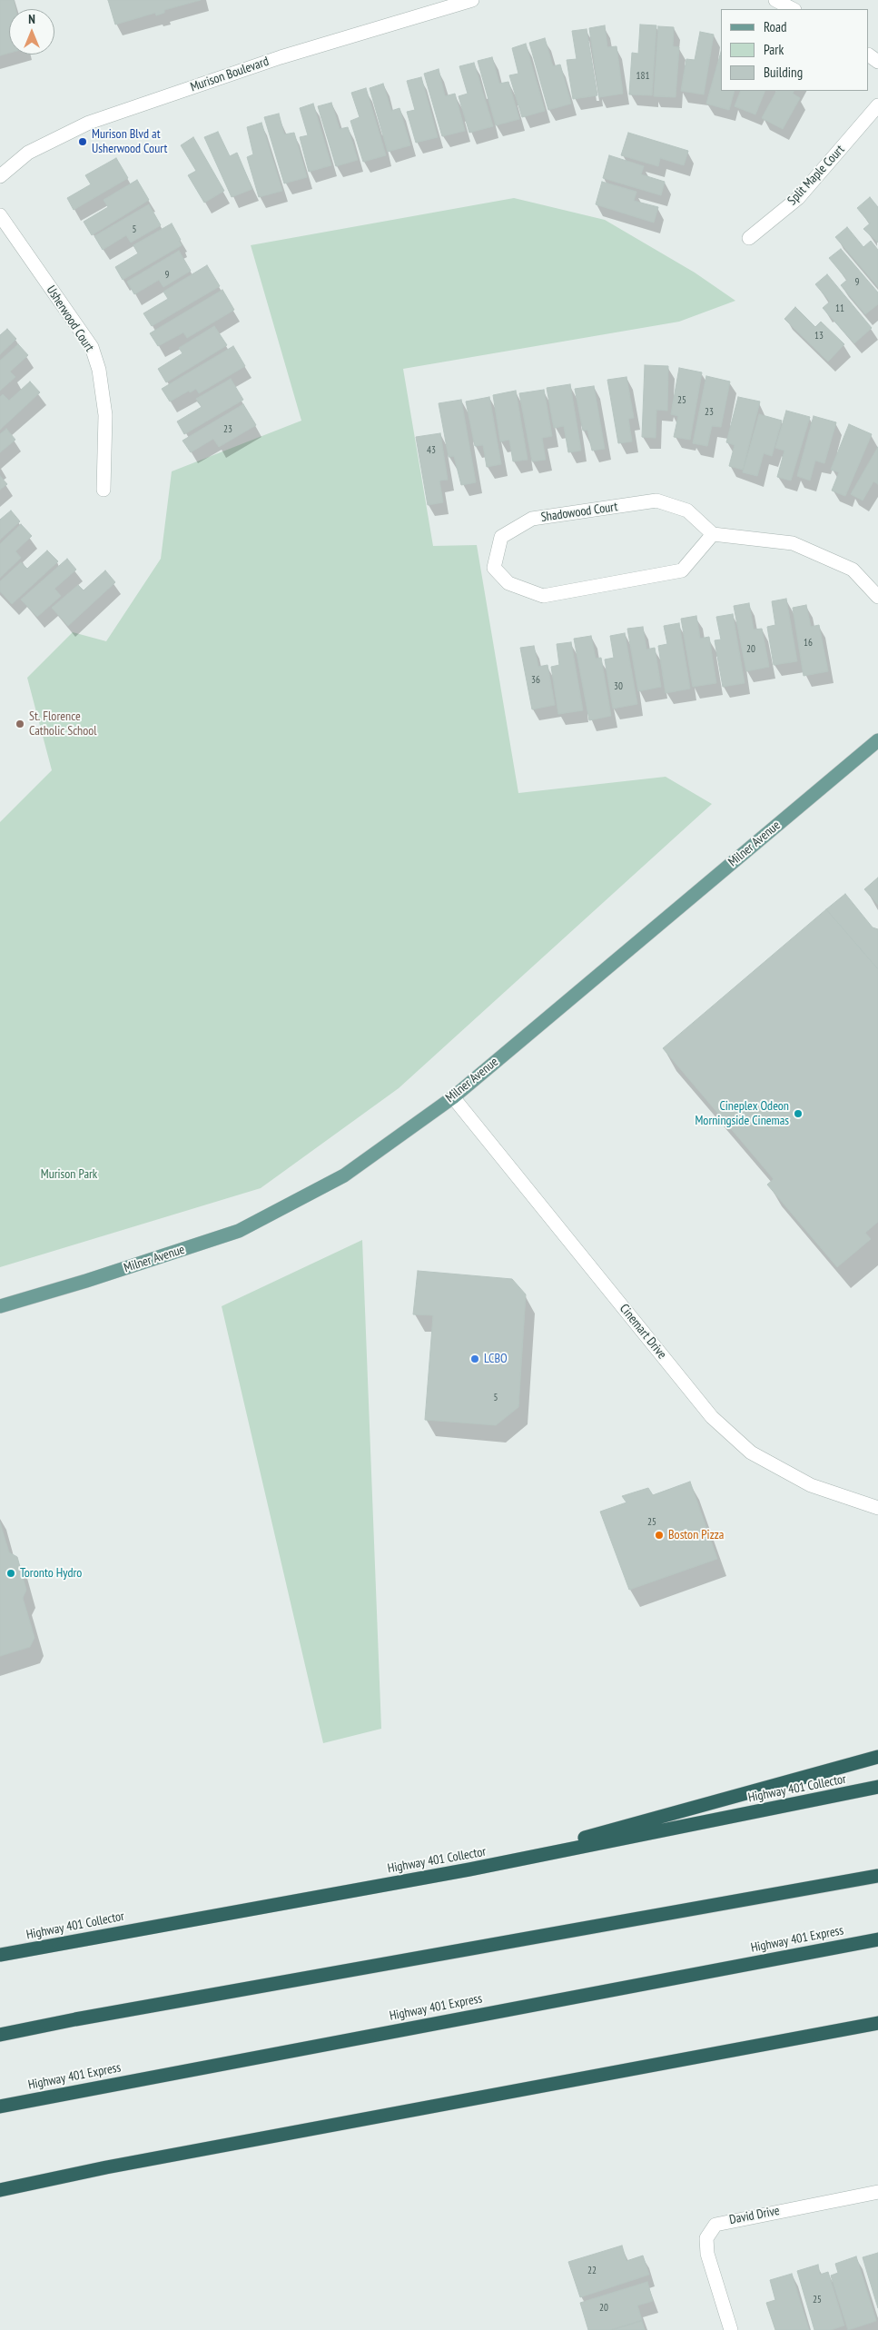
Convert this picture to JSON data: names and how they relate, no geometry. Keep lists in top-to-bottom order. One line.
{"streets":{"highway":["Highway 401 Collector","Highway 401 Express"],"main road":["Milner Avenue"],"street":["Murison Boulevard","Split Maple Court","Usherwood Court","Shadowood Court","Cinemart Drive","David Drive"]},"crossings":[["Milner Avenue","Cinemart Drive"]],"parks":["Murison Park"],"places":["Murison Blvd at Usherwood Court","St. Florence Catholic School","Cineplex Odeon Morningside Cinemas","LCBO","Boston Pizza","Toronto Hydro"],"house_numbers":["181","5","9","9","11","13","25","23","23","43","16","20","36","30","5","25","22","25","20"],"legend":["Road","Park","Building"],"north":"top"}
